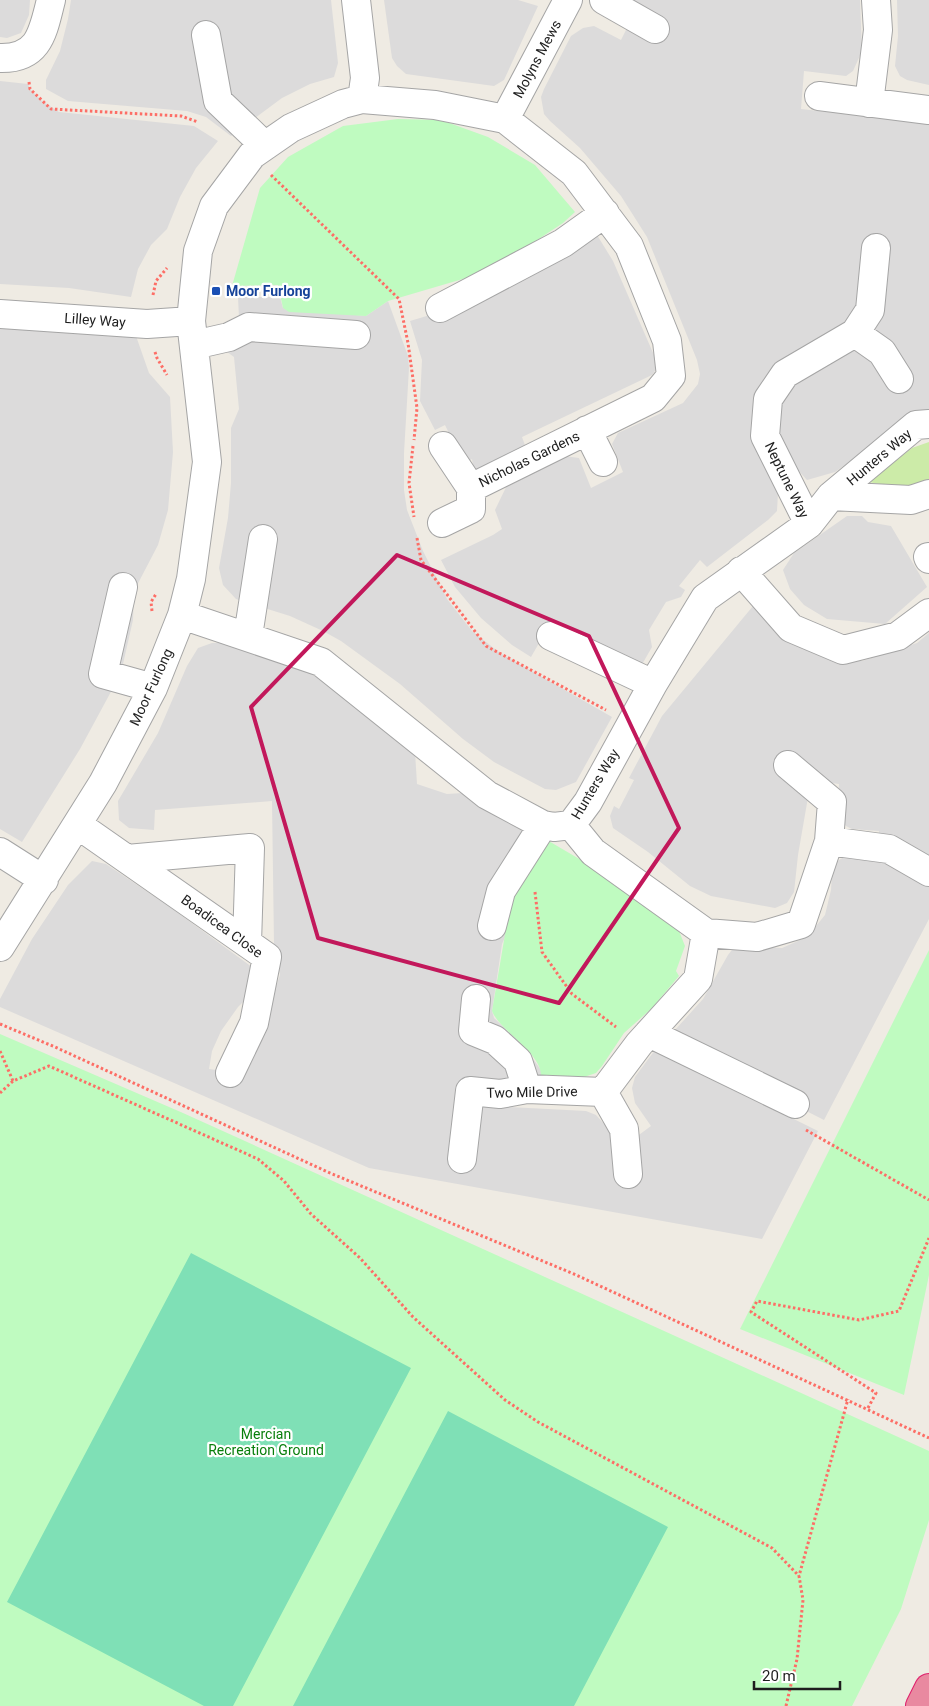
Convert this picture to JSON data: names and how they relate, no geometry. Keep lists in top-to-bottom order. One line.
{"streets":{"street":["Molyns Mews","Lilley Way","Hunters Way","Nicholas Gardens","Neptune Way","Moor Furlong","Boadicea Close","Two Mile Drive"]},"crossings":[["Molyns Mews","Nicholas Gardens"],["Lilley Way","Moor Furlong"],["Hunters Way","Neptune Way"],["Hunters Way","Moor Furlong"],["Nicholas Gardens","Moor Furlong"],["Moor Furlong","Boadicea Close"]],"parks":["Mercian Recreation Ground"],"places":{"transit":["Moor Furlong"]},"scale_bar":"20 m"}
